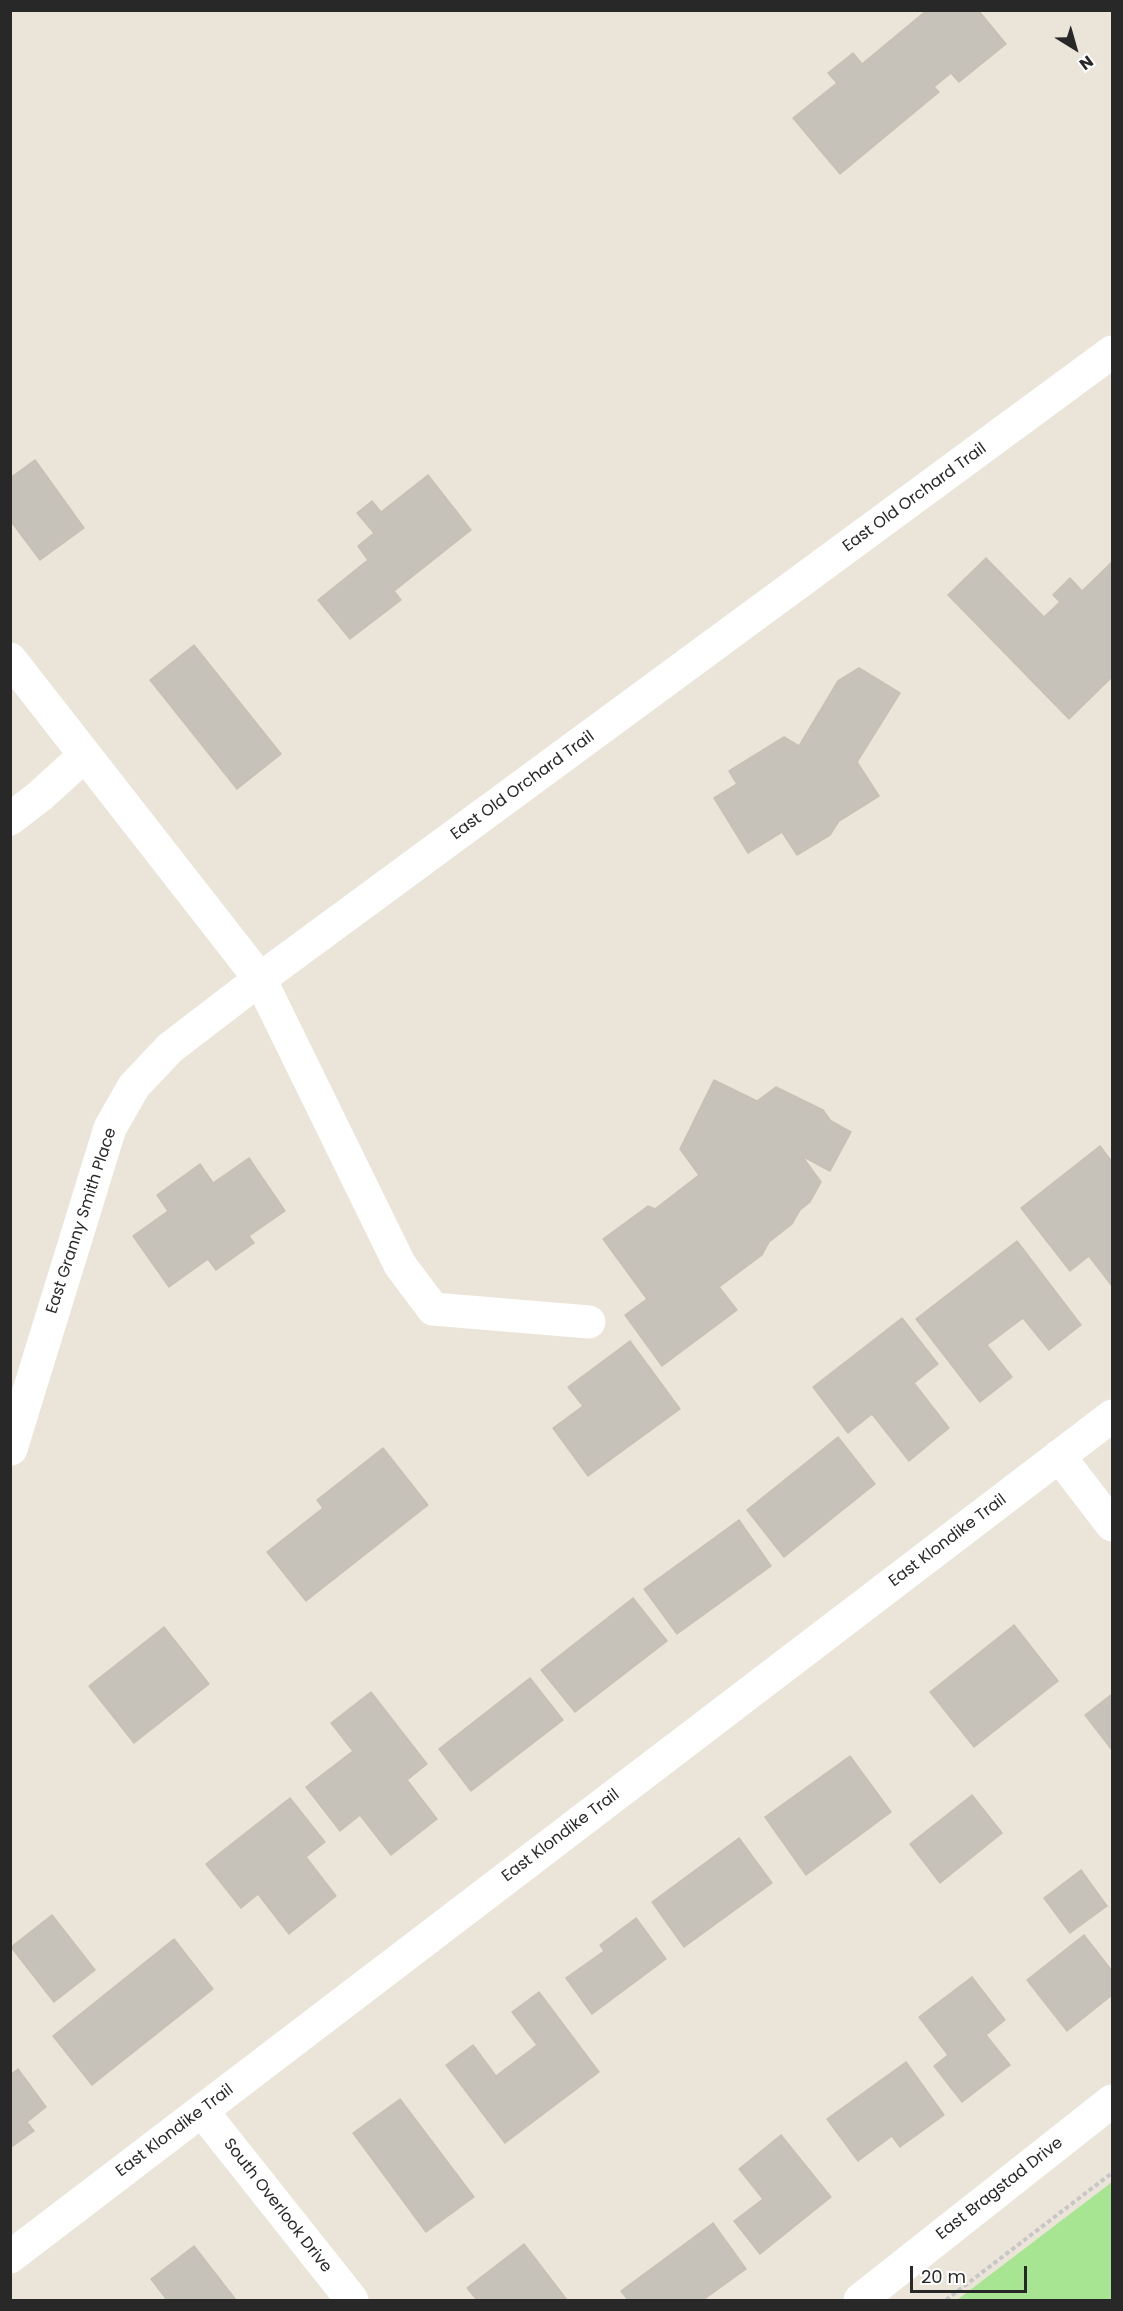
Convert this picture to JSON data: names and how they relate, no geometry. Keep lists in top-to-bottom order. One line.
{"streets":{"street":["East Old Orchard Trail","East Granny Smith Place","East Klondike Trail","East Bragstad Drive","South Overlook Drive"]},"crossings":[["East Old Orchard Trail","East Granny Smith Place"],["East Klondike Trail","South Overlook Drive"]],"scale_bar":"20 m","north":"bottom right"}
